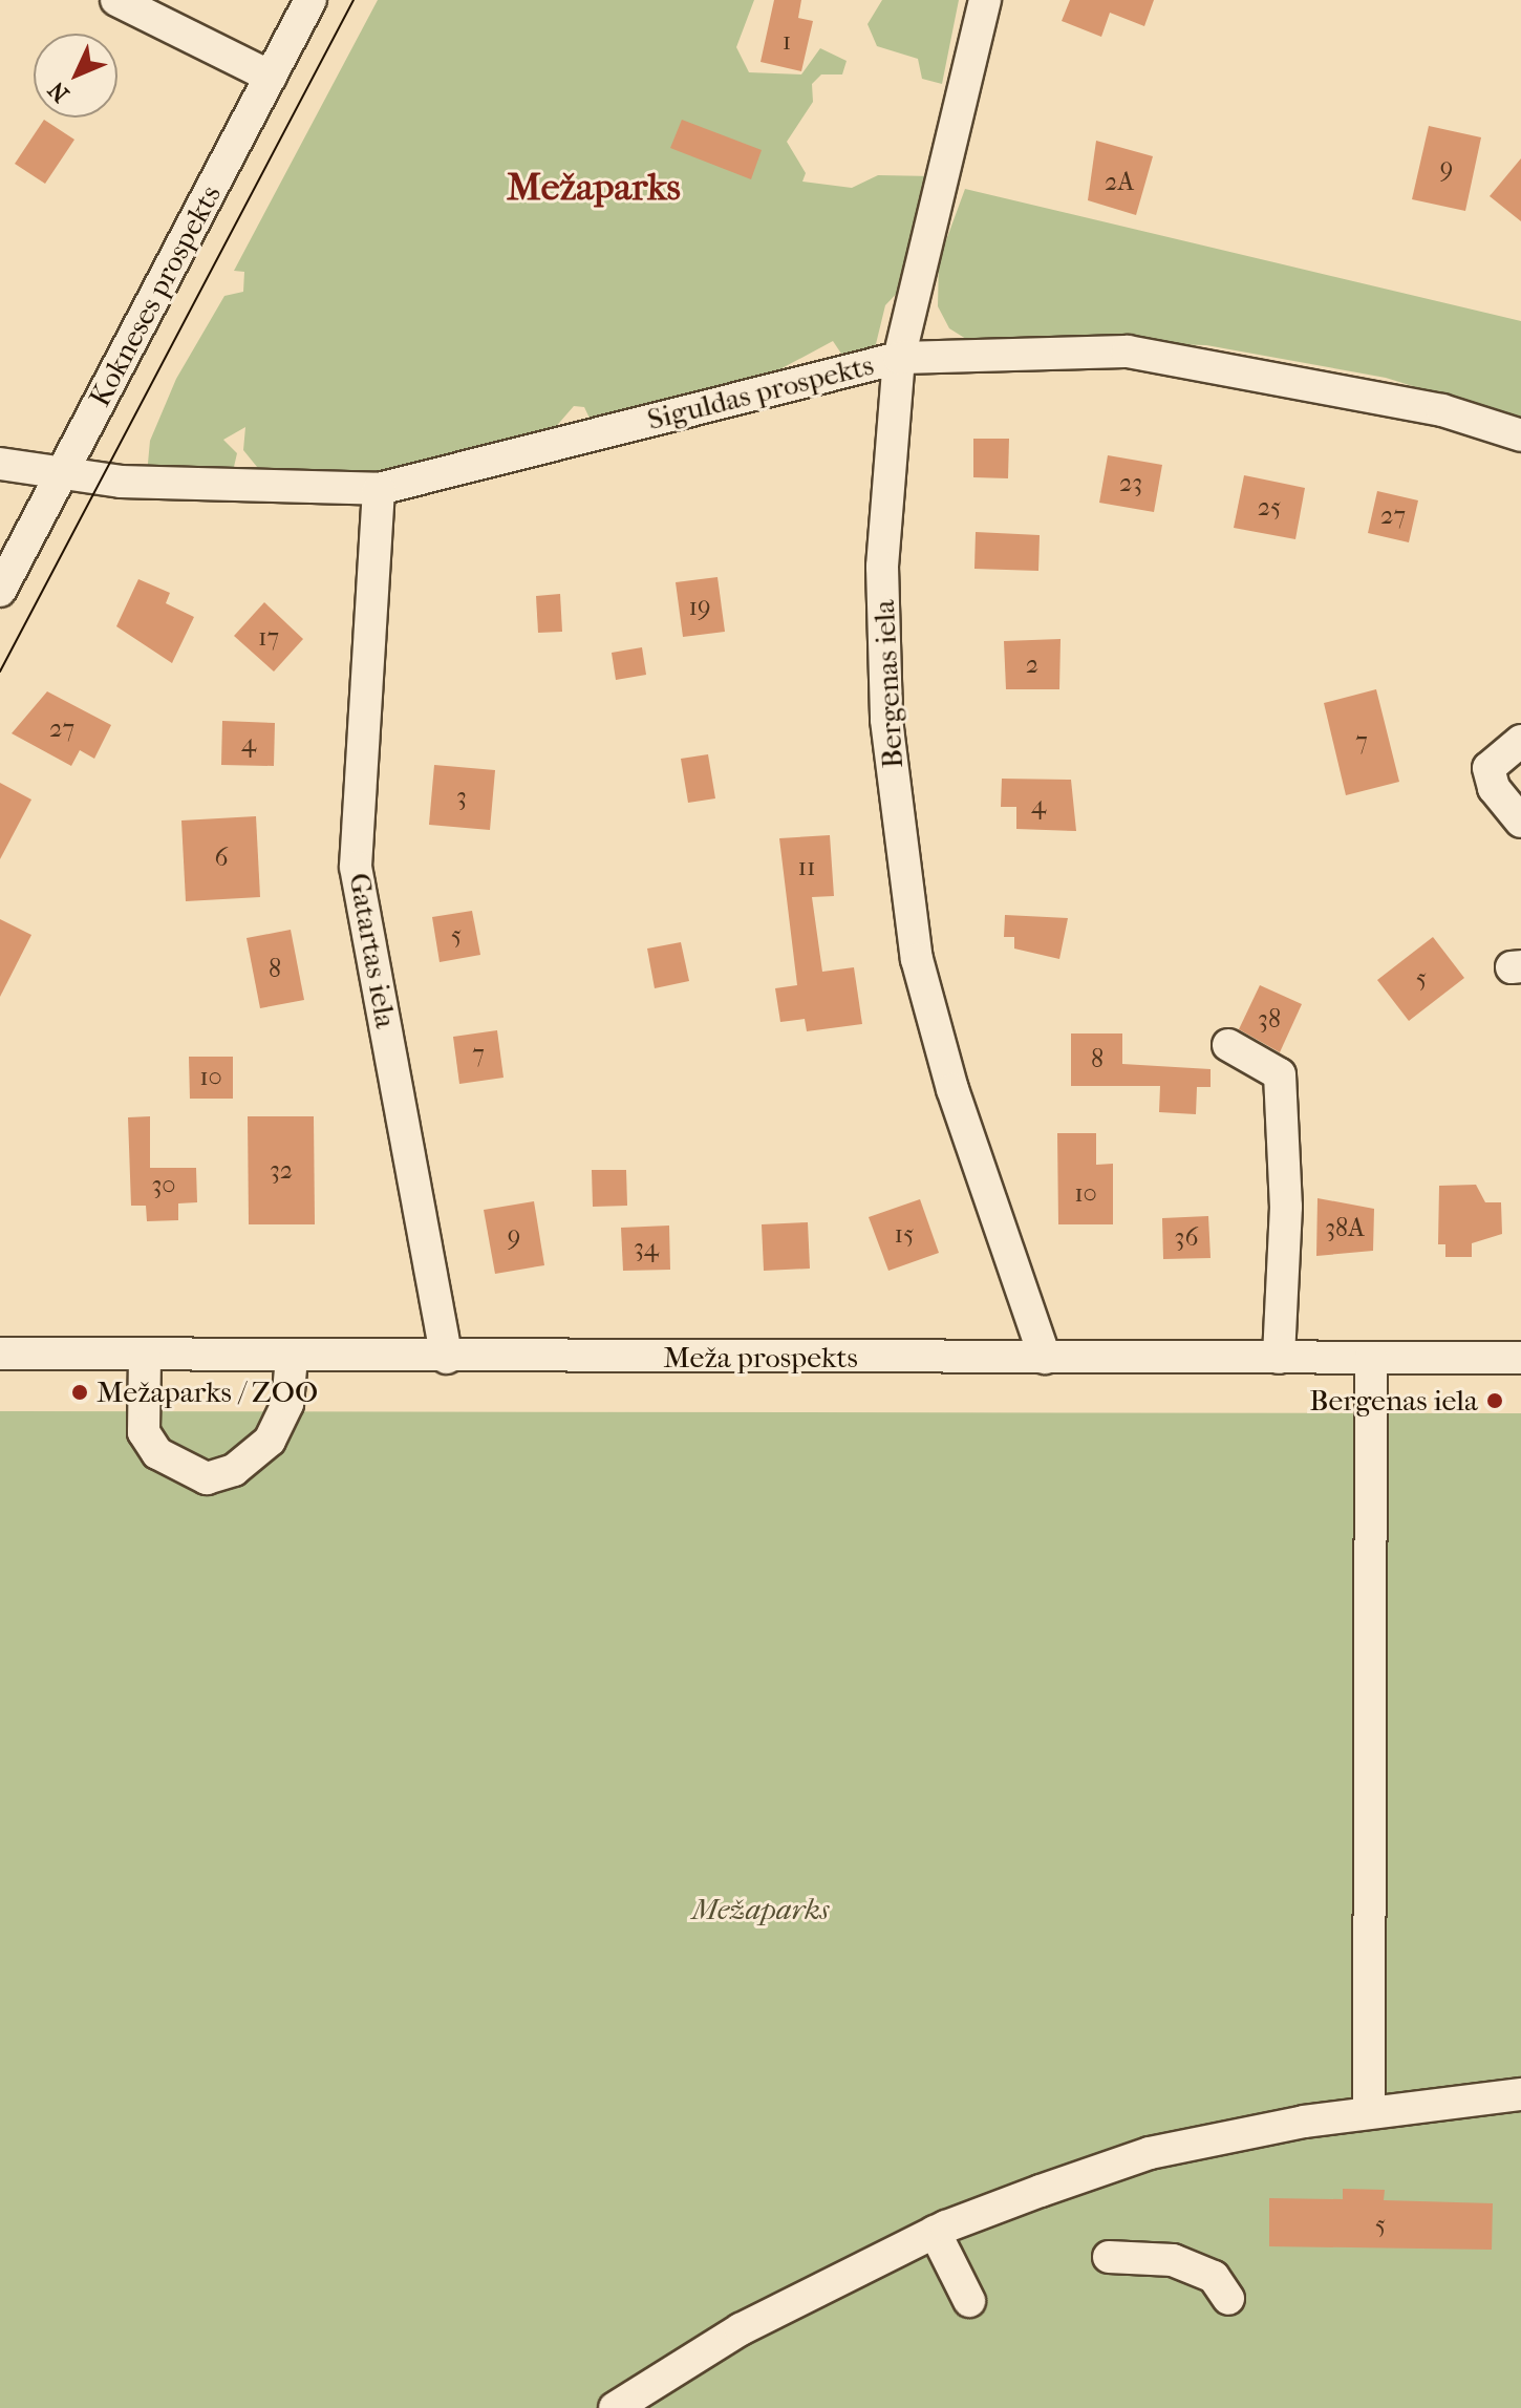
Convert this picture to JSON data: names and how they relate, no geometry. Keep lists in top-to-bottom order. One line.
{"streets":{"street":["Kokneses prospekts","Siguldas prospekts","Bergenas iela","Gatartas iela","Meža prospekts"]},"crossings":[["Kokneses prospekts","Siguldas prospekts"],["Siguldas prospekts","Bergenas iela"],["Siguldas prospekts","Gatartas iela"],["Bergenas iela","Meža prospekts"],["Gatartas iela","Meža prospekts"]],"districts":["Mežaparks"],"parks":["Mežaparks"],"places":["Mežaparks / ZOO","Bergenas iela"],"house_numbers":["1","9","2A","23","25","27","19","17","2","27","7","4","3","4","6","11","5","8","5","38","7","8","10","32","30","10","38A","15","9","36","34","5"],"north":"bottom left"}
